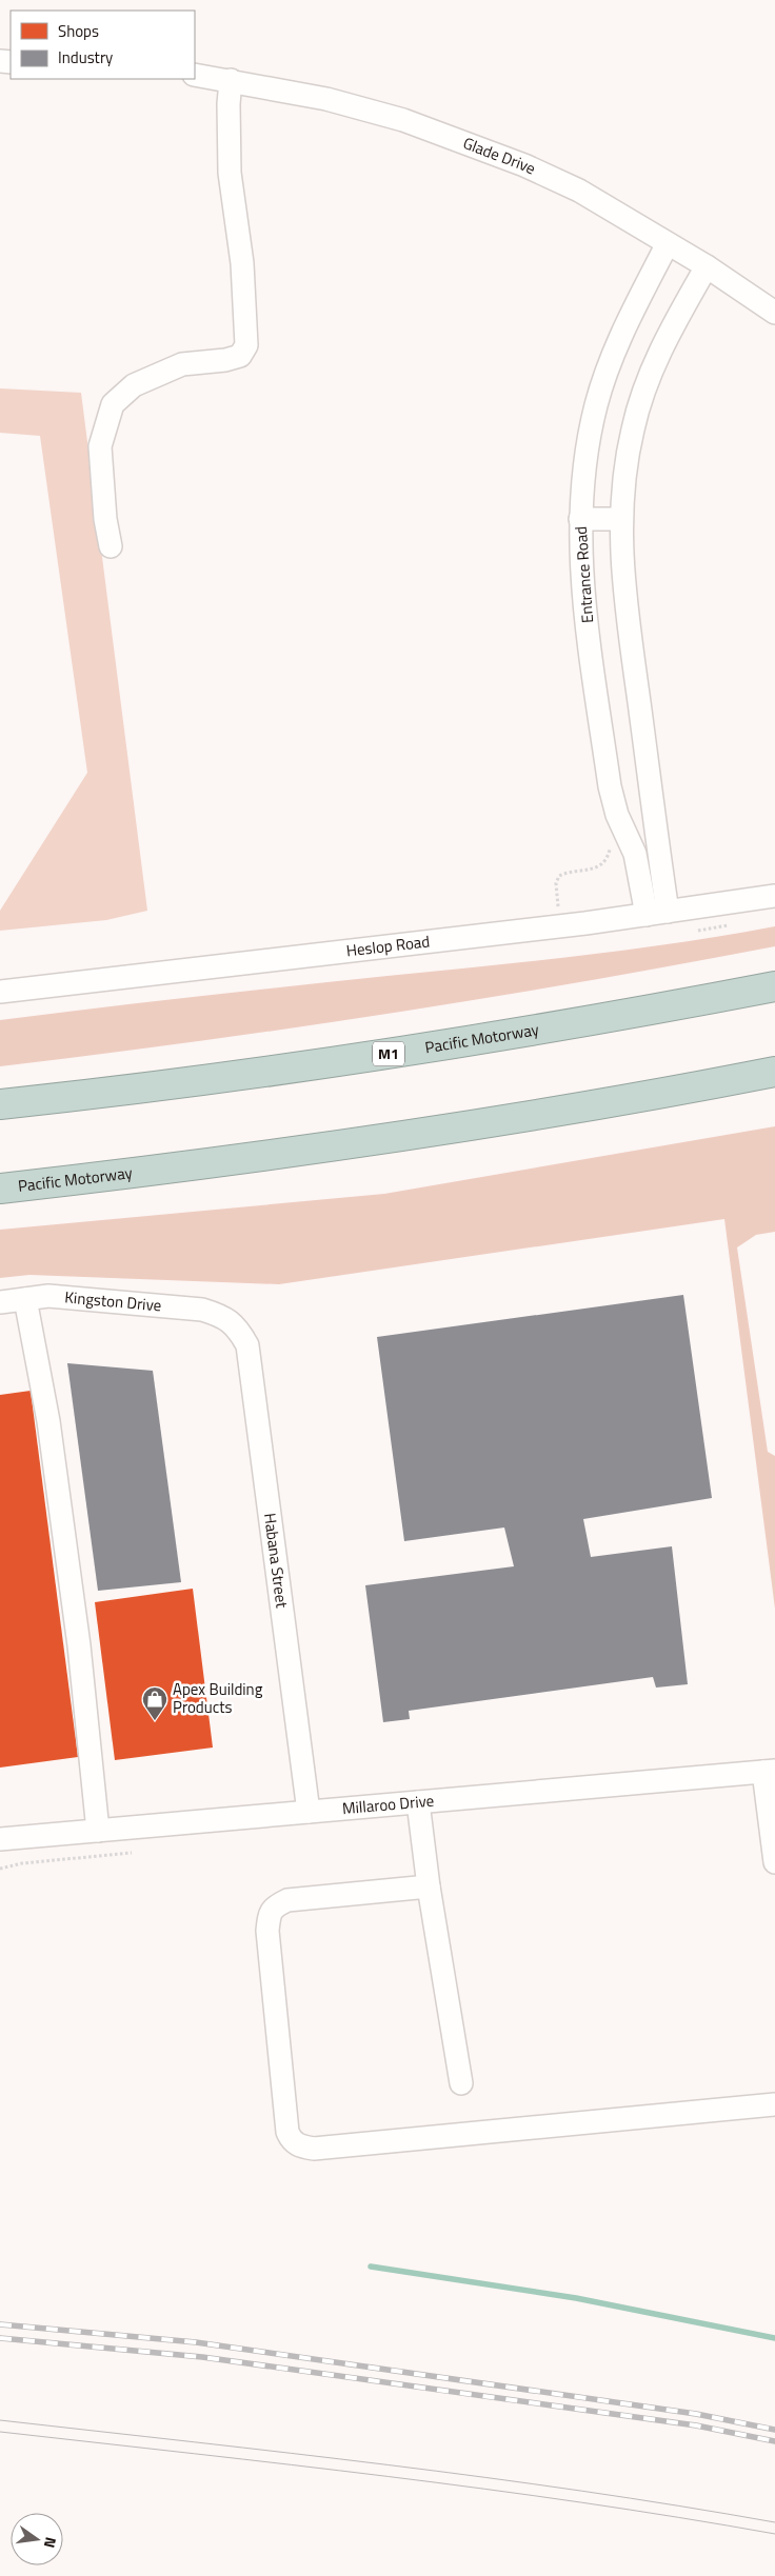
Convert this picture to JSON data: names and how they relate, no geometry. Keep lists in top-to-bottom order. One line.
{"streets":{"highway":["Pacific Motorway","M1"],"street":["Glade Drive","Entrance Road","Heslop Road","Kingston Drive","Habana Street","Millaroo Drive"]},"crossings":[["Glade Drive","Entrance Road"],["Entrance Road","Heslop Road"],["Kingston Drive","Habana Street"],["Habana Street","Millaroo Drive"]],"places":{"shop":["Apex Building Products"]},"legend":["Shops","Industry"],"north":"right"}
